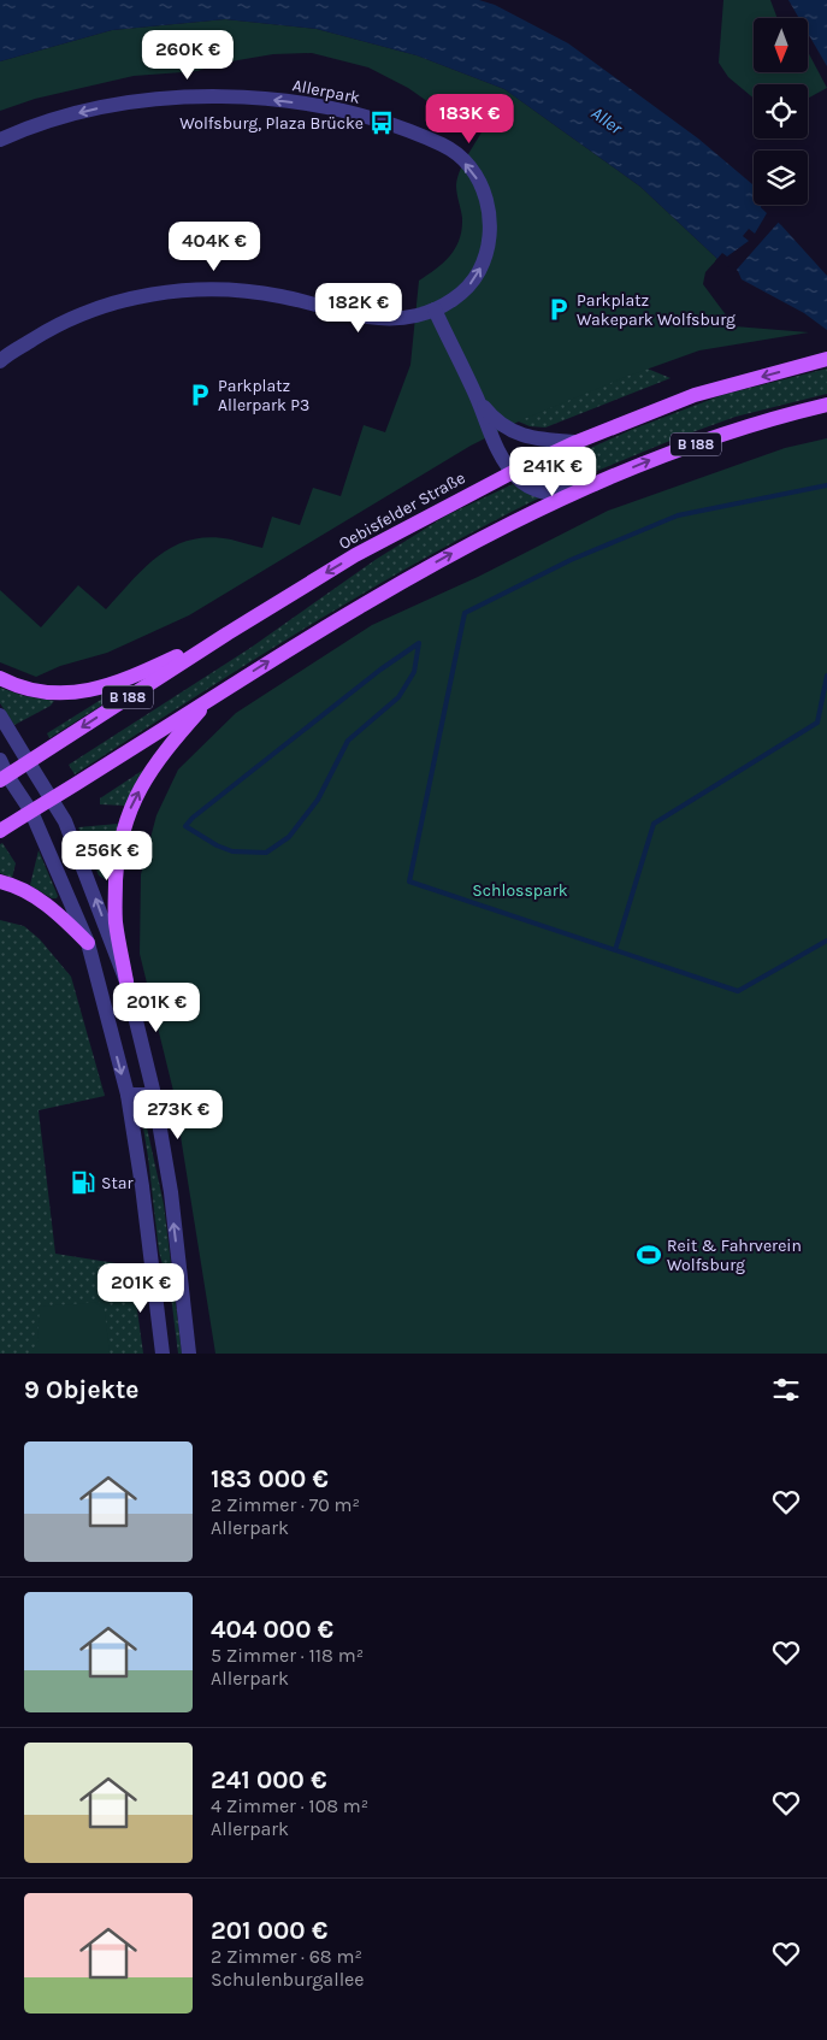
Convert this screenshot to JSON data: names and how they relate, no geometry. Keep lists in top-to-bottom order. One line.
{"streets":{"main road":["B 188","Oebisfelder Straße"],"street":["Allerpark"]},"crossings":[["B 188","Oebisfelder Straße"]],"water":["Aller"],"parks":["Schlosspark"],"places":{"bus stop":["Wolfsburg, Plaza Brücke"],"parking":["Parkplatz Wakepark Wolfsburg","Parkplatz Allerpark P3"],"fuel station":["Star"],"sports":["Reit & Fahrverein Wolfsburg"]},"north":"bottom","page":{"price":["260K €","183K €","404K €","182K €","241K €","256K €","201K €","273K €","201K €"],"heading":"9 Objekte","list":[{"name":"183 000 €","note":"2 Zimmer · 70 m² · Allerpark"},{"name":"404 000 €","note":"5 Zimmer · 118 m² · Allerpark"},{"name":"241 000 €","note":"4 Zimmer · 108 m² · Allerpark"},{"name":"201 000 €","note":"2 Zimmer · 68 m² · Schulenburgallee"}]}}
